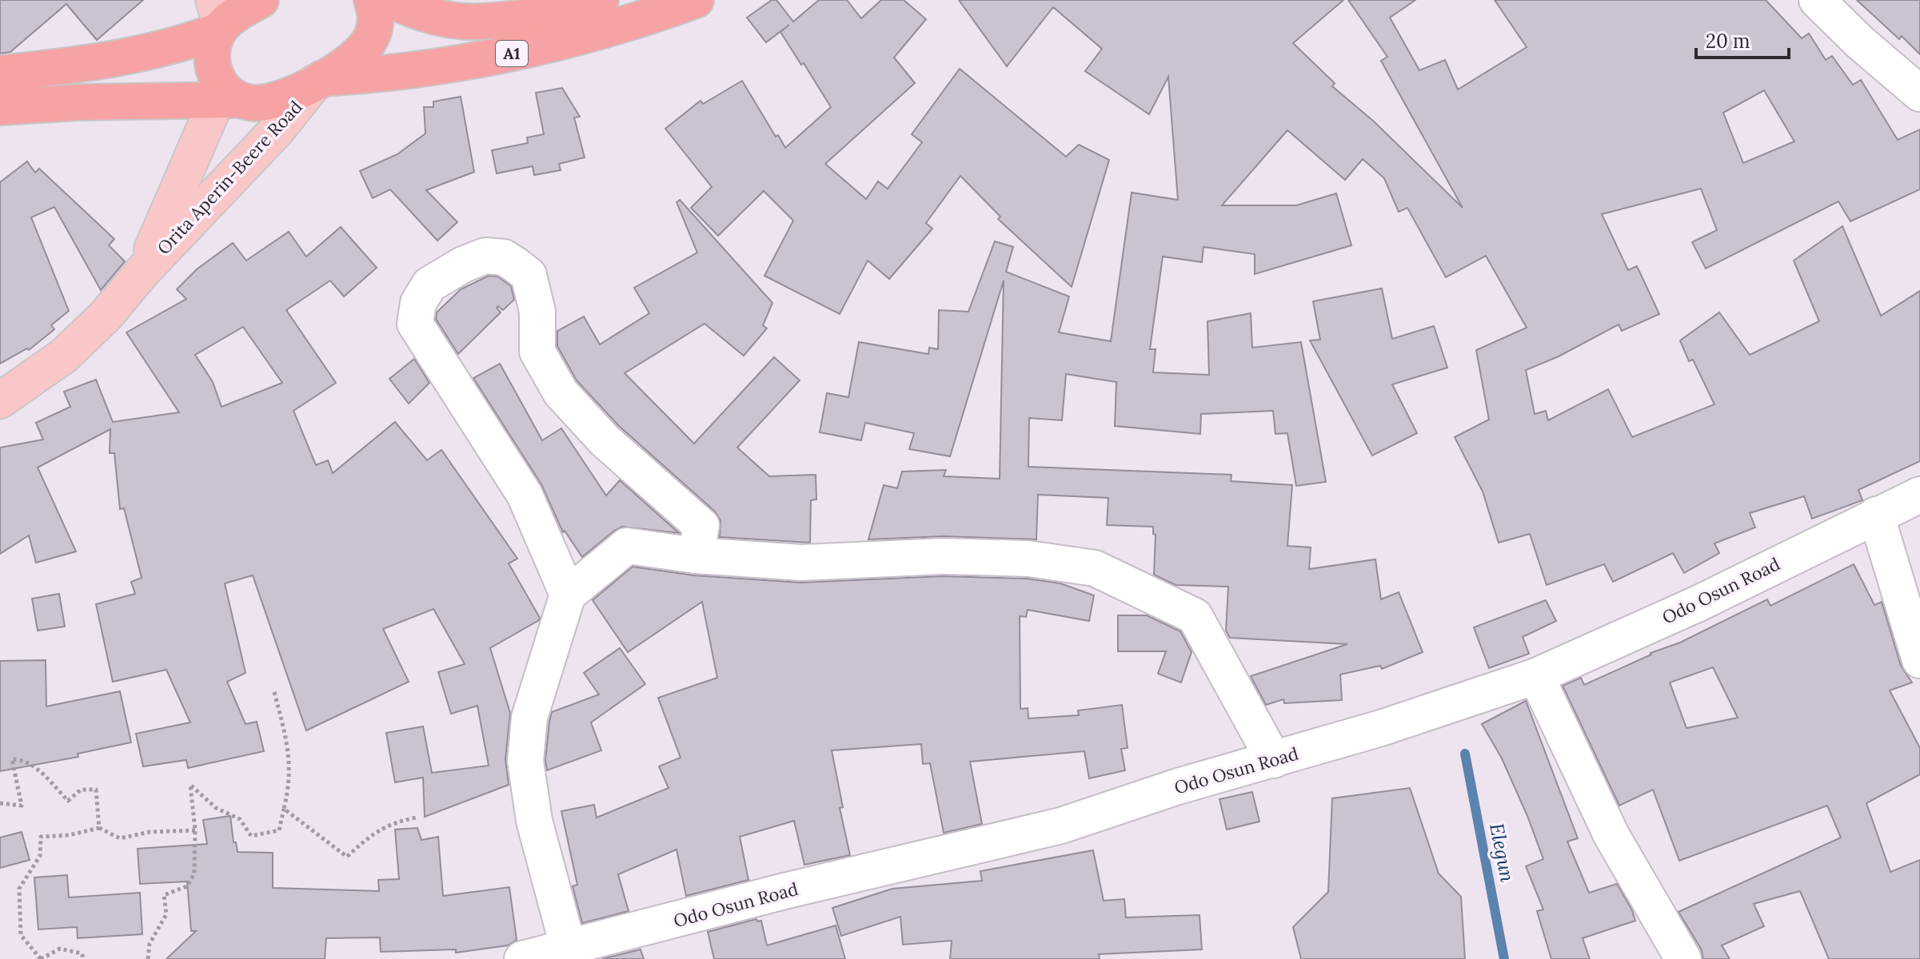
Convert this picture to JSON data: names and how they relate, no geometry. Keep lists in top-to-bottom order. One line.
{"streets":{"highway":["A1"],"main road":["Orita Aperin-Beere Road"],"street":["Odo Osun Road"]},"crossings":[["A1","Orita Aperin-Beere Road"]],"water":["Elegun"],"scale_bar":"20 m"}
